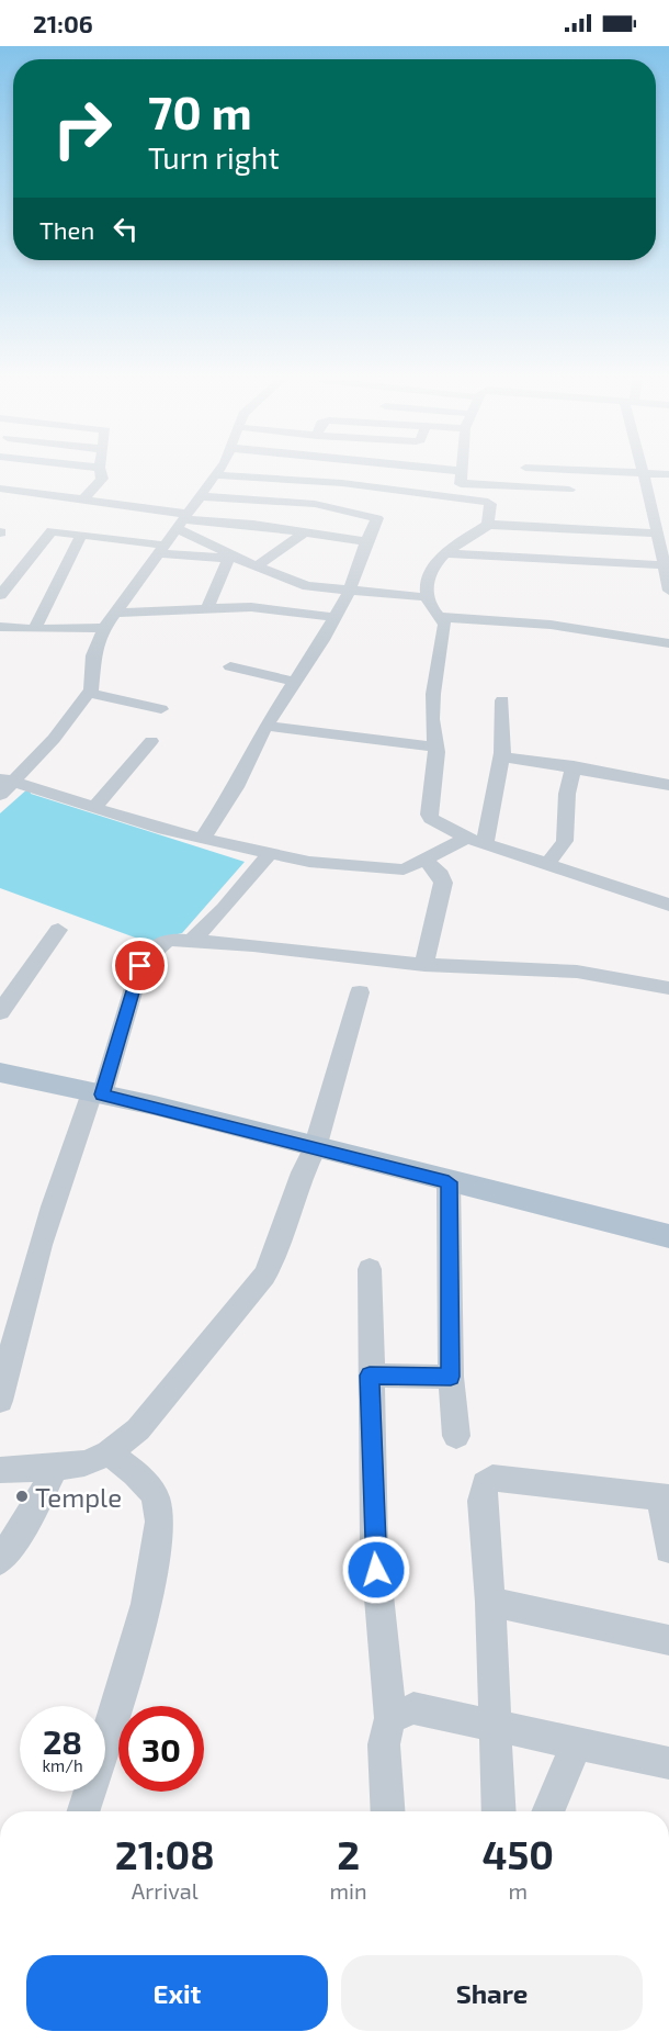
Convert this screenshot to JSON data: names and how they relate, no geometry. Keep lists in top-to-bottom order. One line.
{"places":["Temple"],"page":{"status":"21:06","turn":["70 m","Turn right"],"then":"Then","speed":"28 km/h","limit":"30","eta":["21:08","Arrival","2","min","450","m"],"buttons":["Exit","Share"]}}
